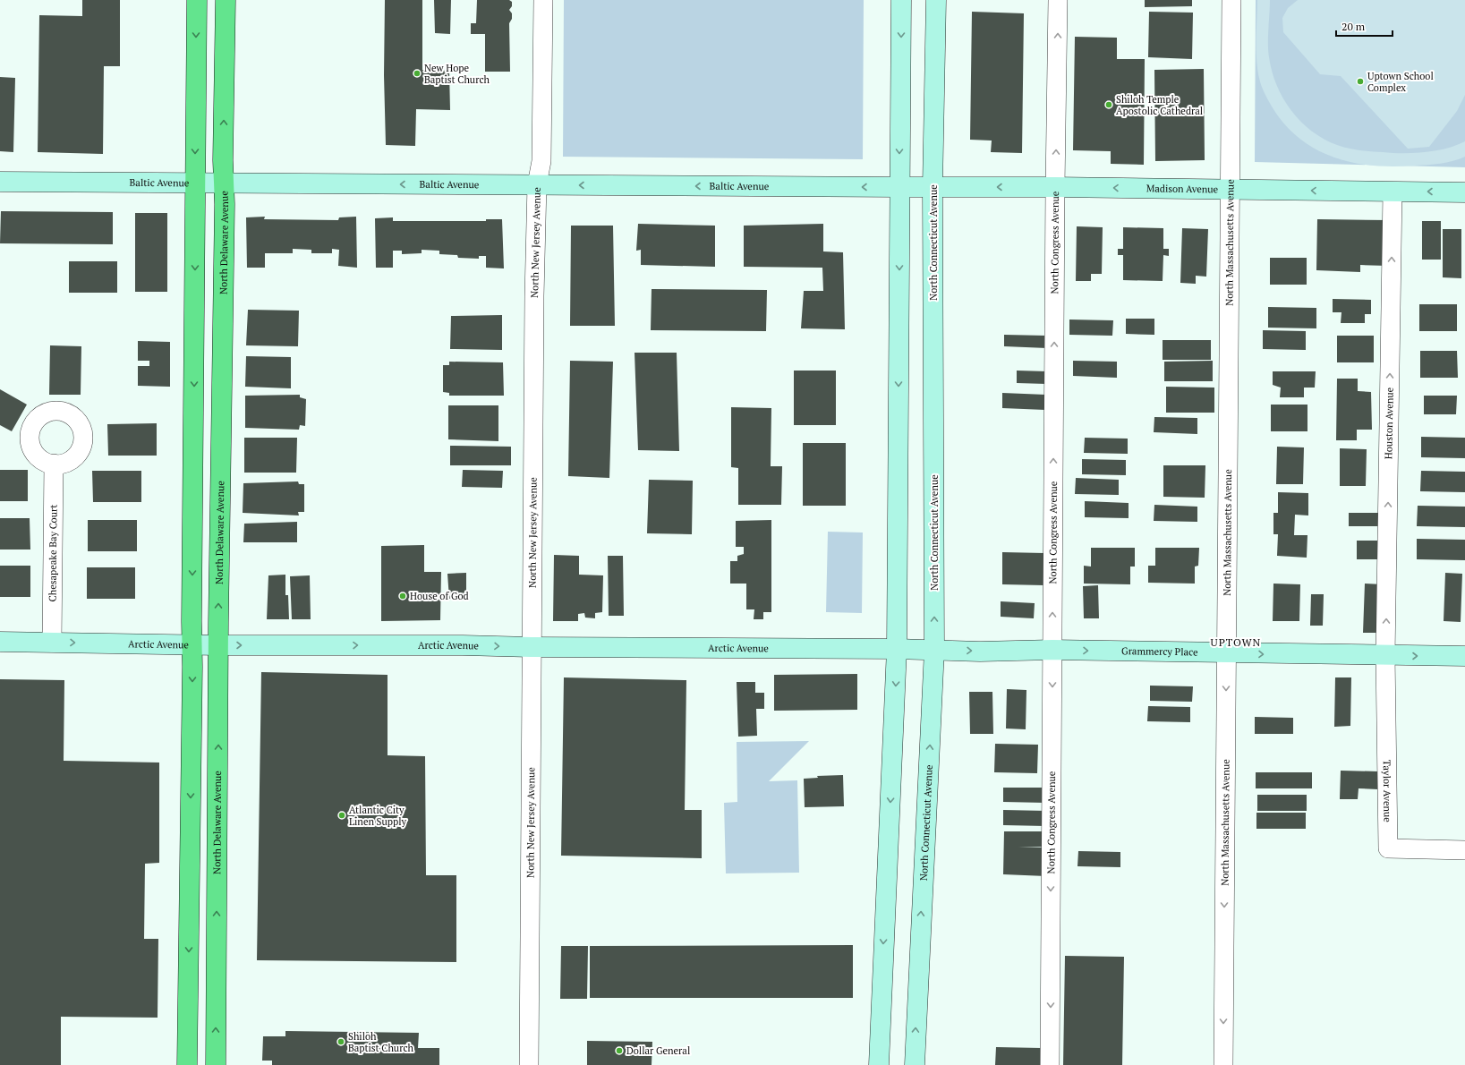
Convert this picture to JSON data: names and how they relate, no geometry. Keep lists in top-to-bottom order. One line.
{"streets":{"highway":["North Delaware Avenue"],"street":["Baltic Avenue","Madison Avenue","North New Jersey Avenue","North Connecticut Avenue","North Congress Avenue","North Massachusetts Avenue","Houston Avenue","Chesapeake Bay Court","Arctic Avenue","Grammercy Place","Taylor Avenue"]},"crossings":[["Baltic Avenue","Madison Avenue"],["Baltic Avenue","North Delaware Avenue"],["Baltic Avenue","North New Jersey Avenue"],["Madison Avenue","North Connecticut Avenue"],["Madison Avenue","North Congress Avenue"],["Madison Avenue","North Massachusetts Avenue"],["Madison Avenue","Houston Avenue"],["North Delaware Avenue","Arctic Avenue"],["North New Jersey Avenue","Arctic Avenue"],["North Connecticut Avenue","Grammercy Place"],["North Congress Avenue","Grammercy Place"],["North Massachusetts Avenue","Grammercy Place"],["Houston Avenue","Grammercy Place"],["Houston Avenue","Taylor Avenue"],["Chesapeake Bay Court","Arctic Avenue"],["Arctic Avenue","Grammercy Place"],["Grammercy Place","Taylor Avenue"]],"one_way":["Baltic Avenue","Madison Avenue","North Massachusetts Avenue","Houston Avenue","Arctic Avenue","Grammercy Place"],"districts":["UPTOWN"],"places":["New Hope Baptist Church","Uptown School Complex","Shiloh Temple Apostolic Cathedral","House of God","Atlantic City Linen Supply","Shiloh Baptist Church","Dollar General"],"scale_bar":"20 m"}
